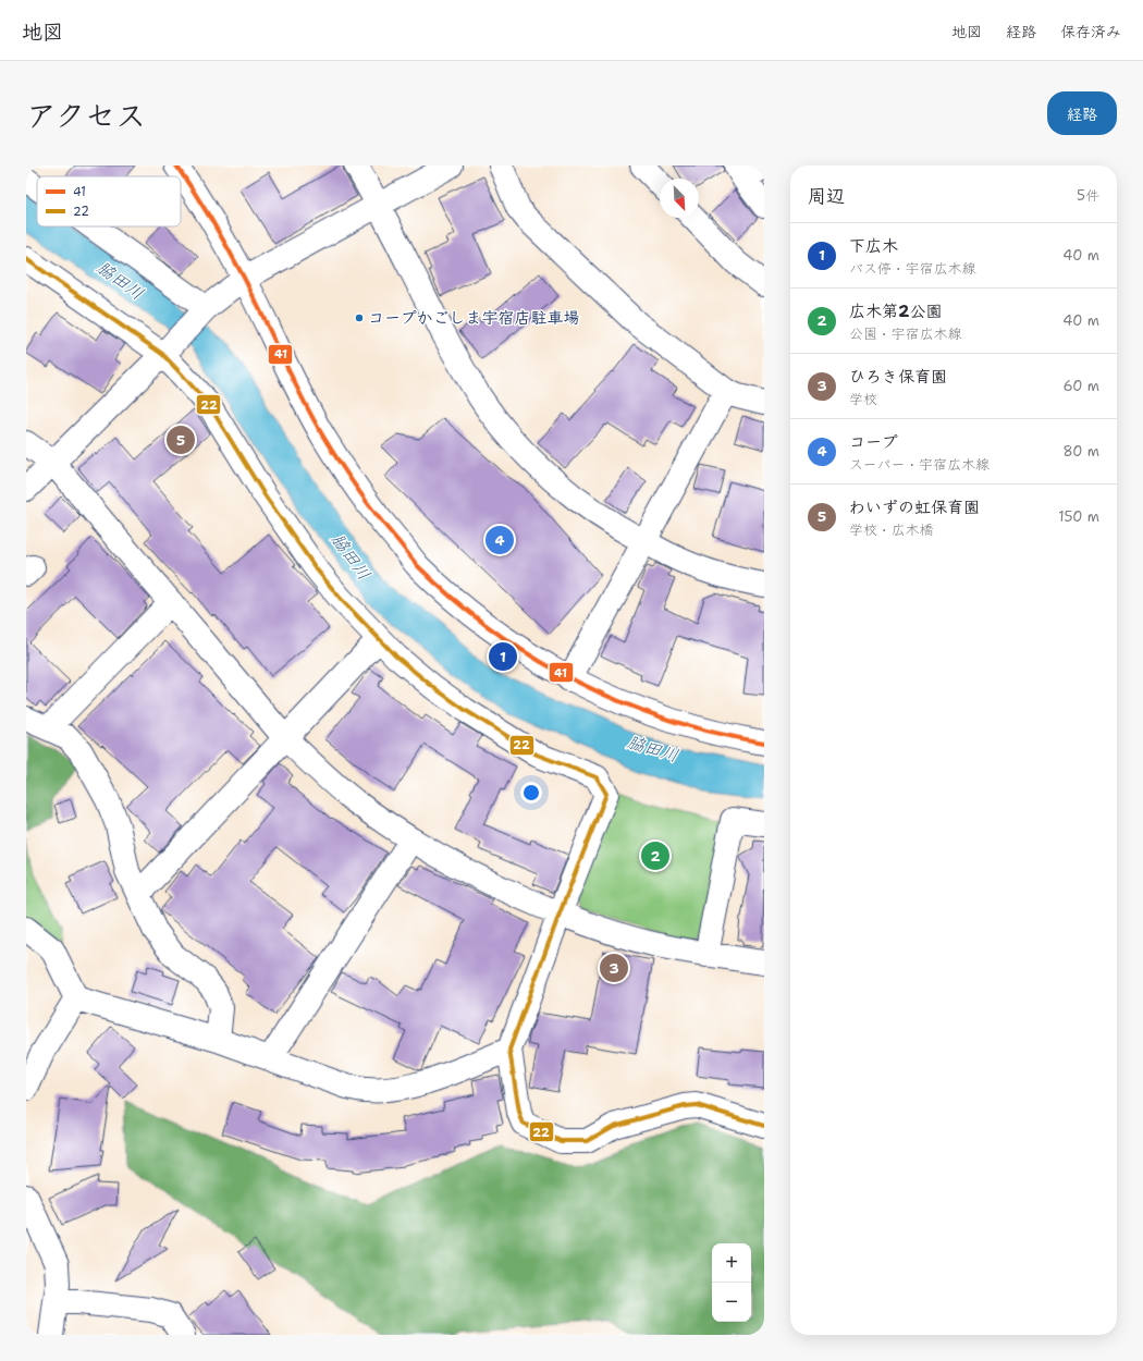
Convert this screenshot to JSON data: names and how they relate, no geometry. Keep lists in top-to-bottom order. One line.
{"water":["脇田川"],"places":["コープかごしま宇宿店駐車場"],"lines":["transit line 41","transit line 22"],"legend":["41","22"],"north":"bottom right","page":{"header":"地図","nav":["地図","経路","保存済み"],"title":"アクセス","buttons":"経路","heading":["周辺","5件"],"list":[{"mark":"1","name":"下広木","note":"バス停 · 宇宿広木線","value":"40 m"},{"mark":"2","name":"広木第2公園","note":"公園 · 宇宿広木線","value":"40 m"},{"mark":"3","name":"ひろき保育園","note":"学校","value":"60 m"},{"mark":"4","name":"コープ","note":"スーパー · 宇宿広木線","value":"80 m"},{"mark":"5","name":"わいずの虹保育園","note":"学校 · 広木橋","value":"150 m"}],"pins":["5","4","1","2","3"],"map_buttons":["+","−"]}}
